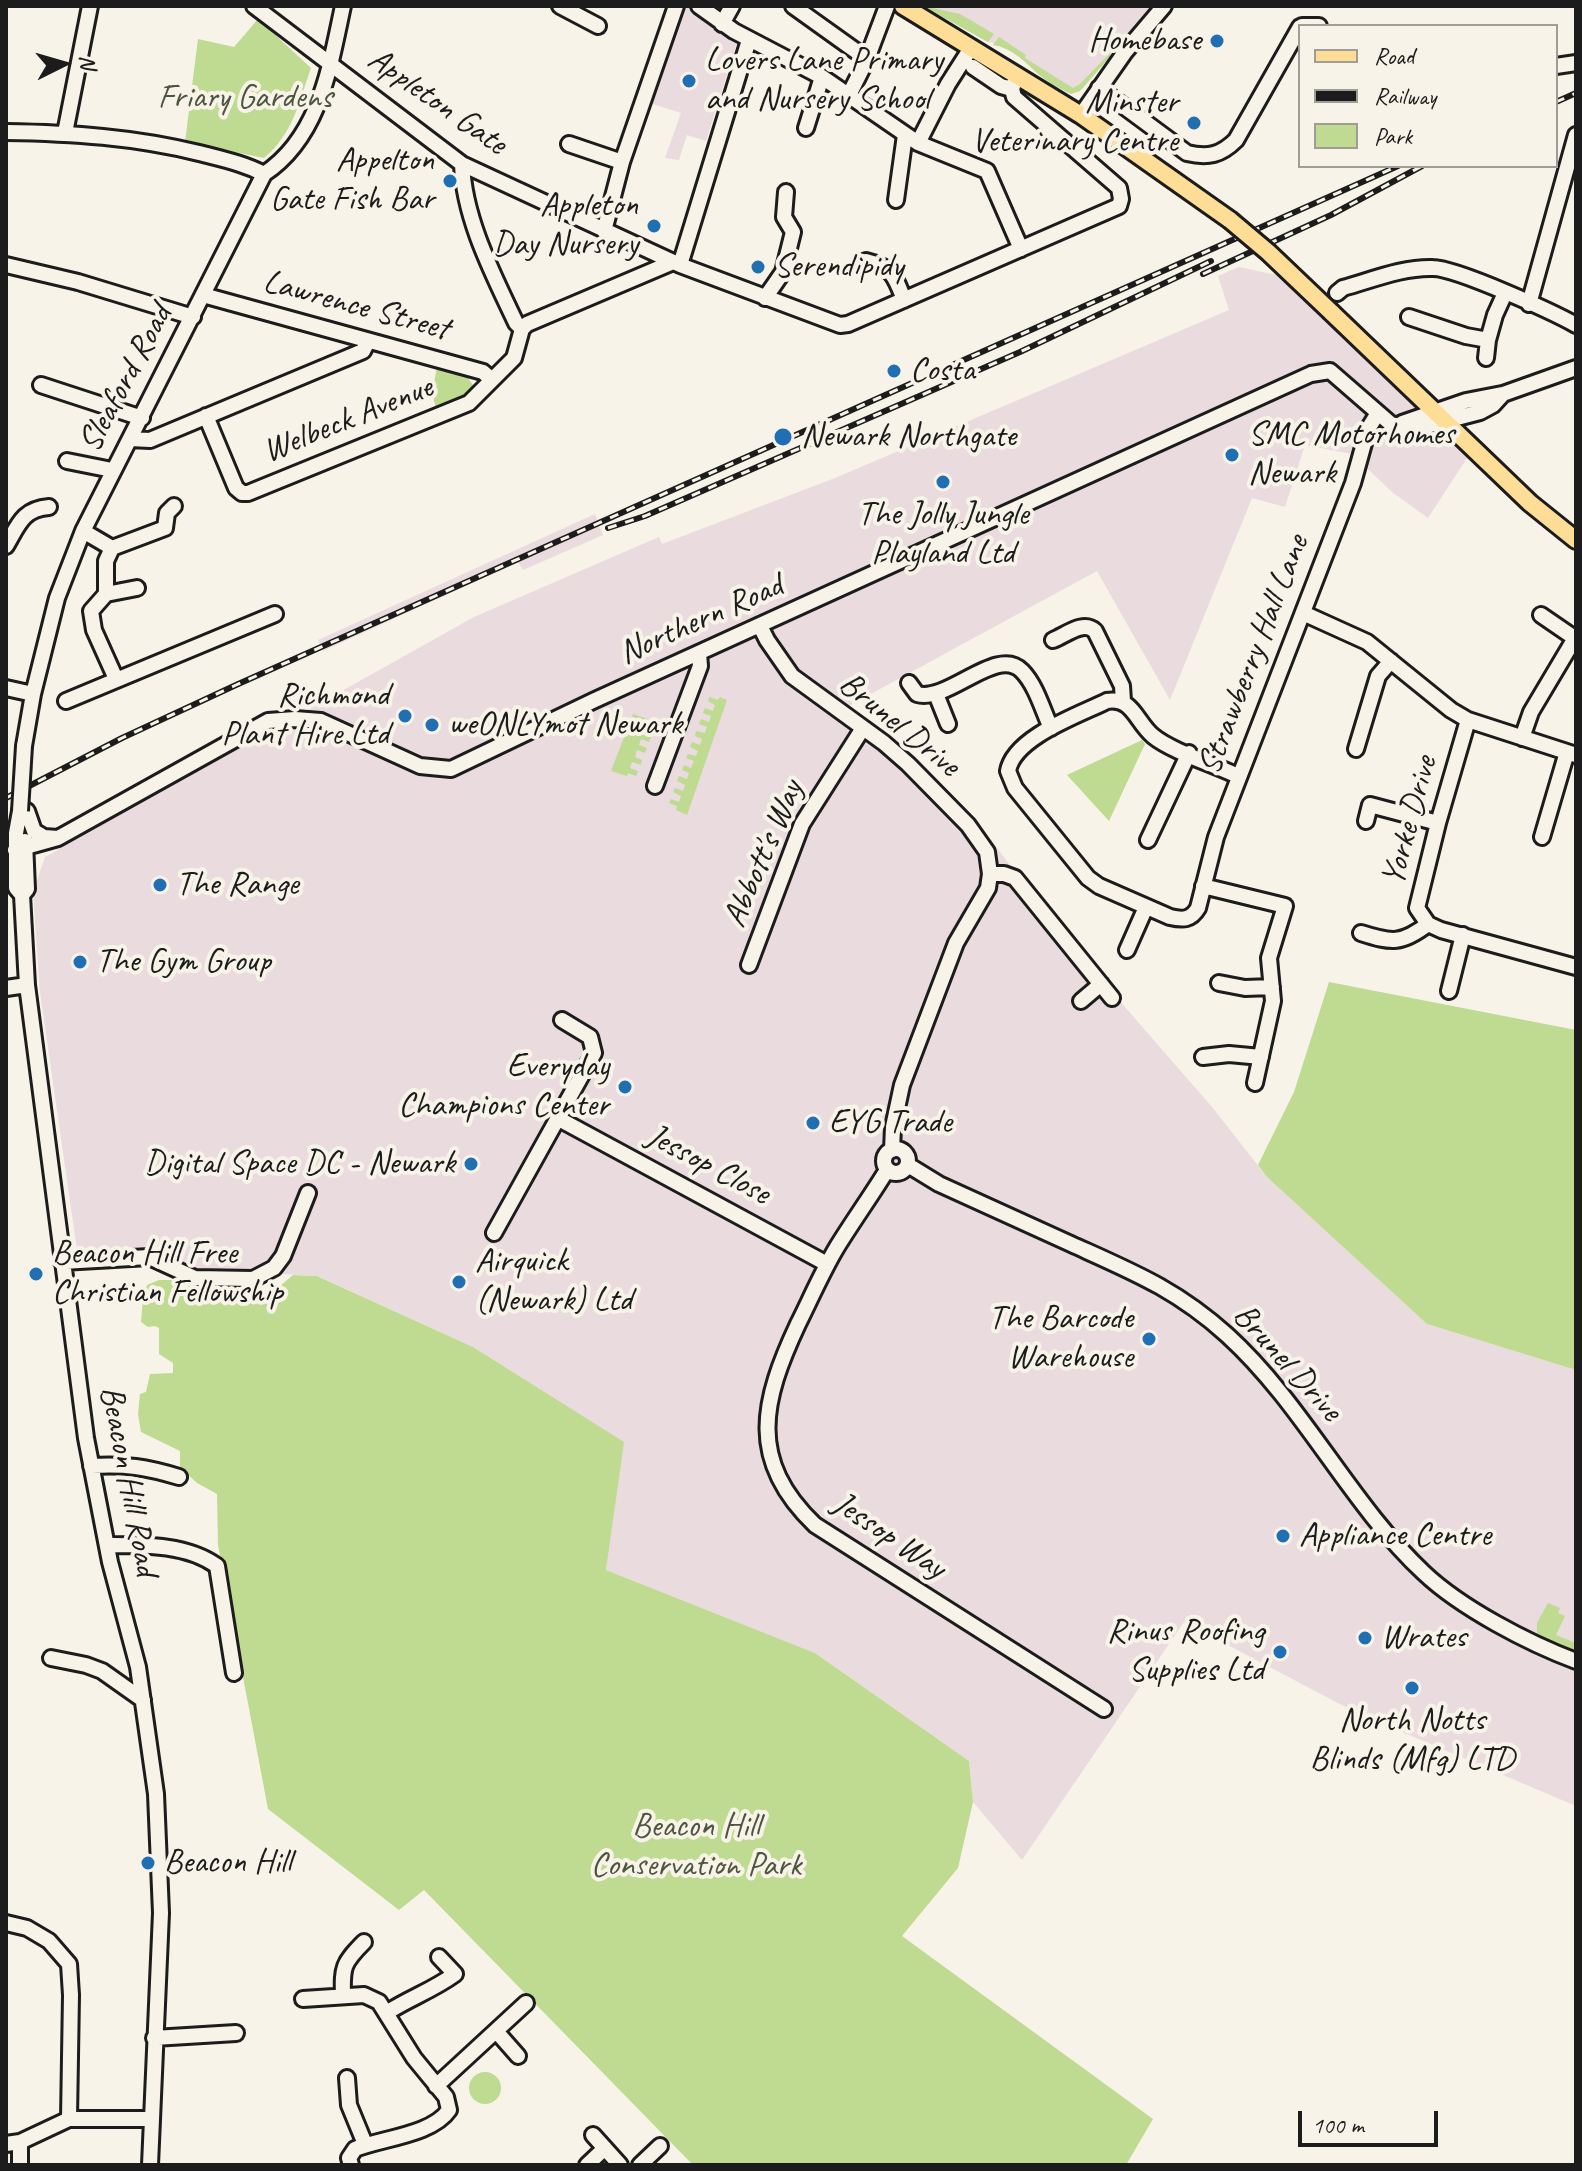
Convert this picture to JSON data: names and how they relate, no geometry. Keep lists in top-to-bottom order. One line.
{"streets":{"street":["Appleton Gate","Lawrence Street","Sleaford Road","Welbeck Avenue","Northern Road","Strawberry Hall Lane","Brunel Drive","Yorke Drive","Abbott's Way","Jessop Close","Beacon Hill Road","Jessop Way"]},"crossings":[["Appleton Gate","Sleaford Road"],["Lawrence Street","Sleaford Road"],["Lawrence Street","Welbeck Avenue"],["Northern Road","Strawberry Hall Lane"],["Northern Road","Brunel Drive"],["Northern Road","Beacon Hill Road"],["Strawberry Hall Lane","Yorke Drive"],["Brunel Drive","Abbott's Way"],["Brunel Drive","Jessop Way"],["Jessop Close","Jessop Way"]],"parks":["Friary Gardens","Beacon Hill Conservation Park"],"places":["Homebase","Lovers Lane Primary and Nursery School","Minster Veterinary Centre","Appelton Gate Fish Bar","Appleton Day Nursery","Serendipidy","Costa","Newark Northgate","SMC Motorhomes Newark","The Jolly Jungle Playland Ltd","Richmond Plant Hire Ltd","weONLYmot Newark","The Range","The Gym Group","Everyday Champions Center","EYG Trade","Digital Space DC - Newark","Beacon Hill Free Christian Fellowship","Airquick (Newark) Ltd","The Barcode Warehouse","Appliance Centre","Wrates","Rinus Roofing Supplies Ltd","North Notts Blinds (Mfg) LTD","Beacon Hill"],"legend":["Road","Railway","Park"],"scale_bar":"100 m","north":"right"}
